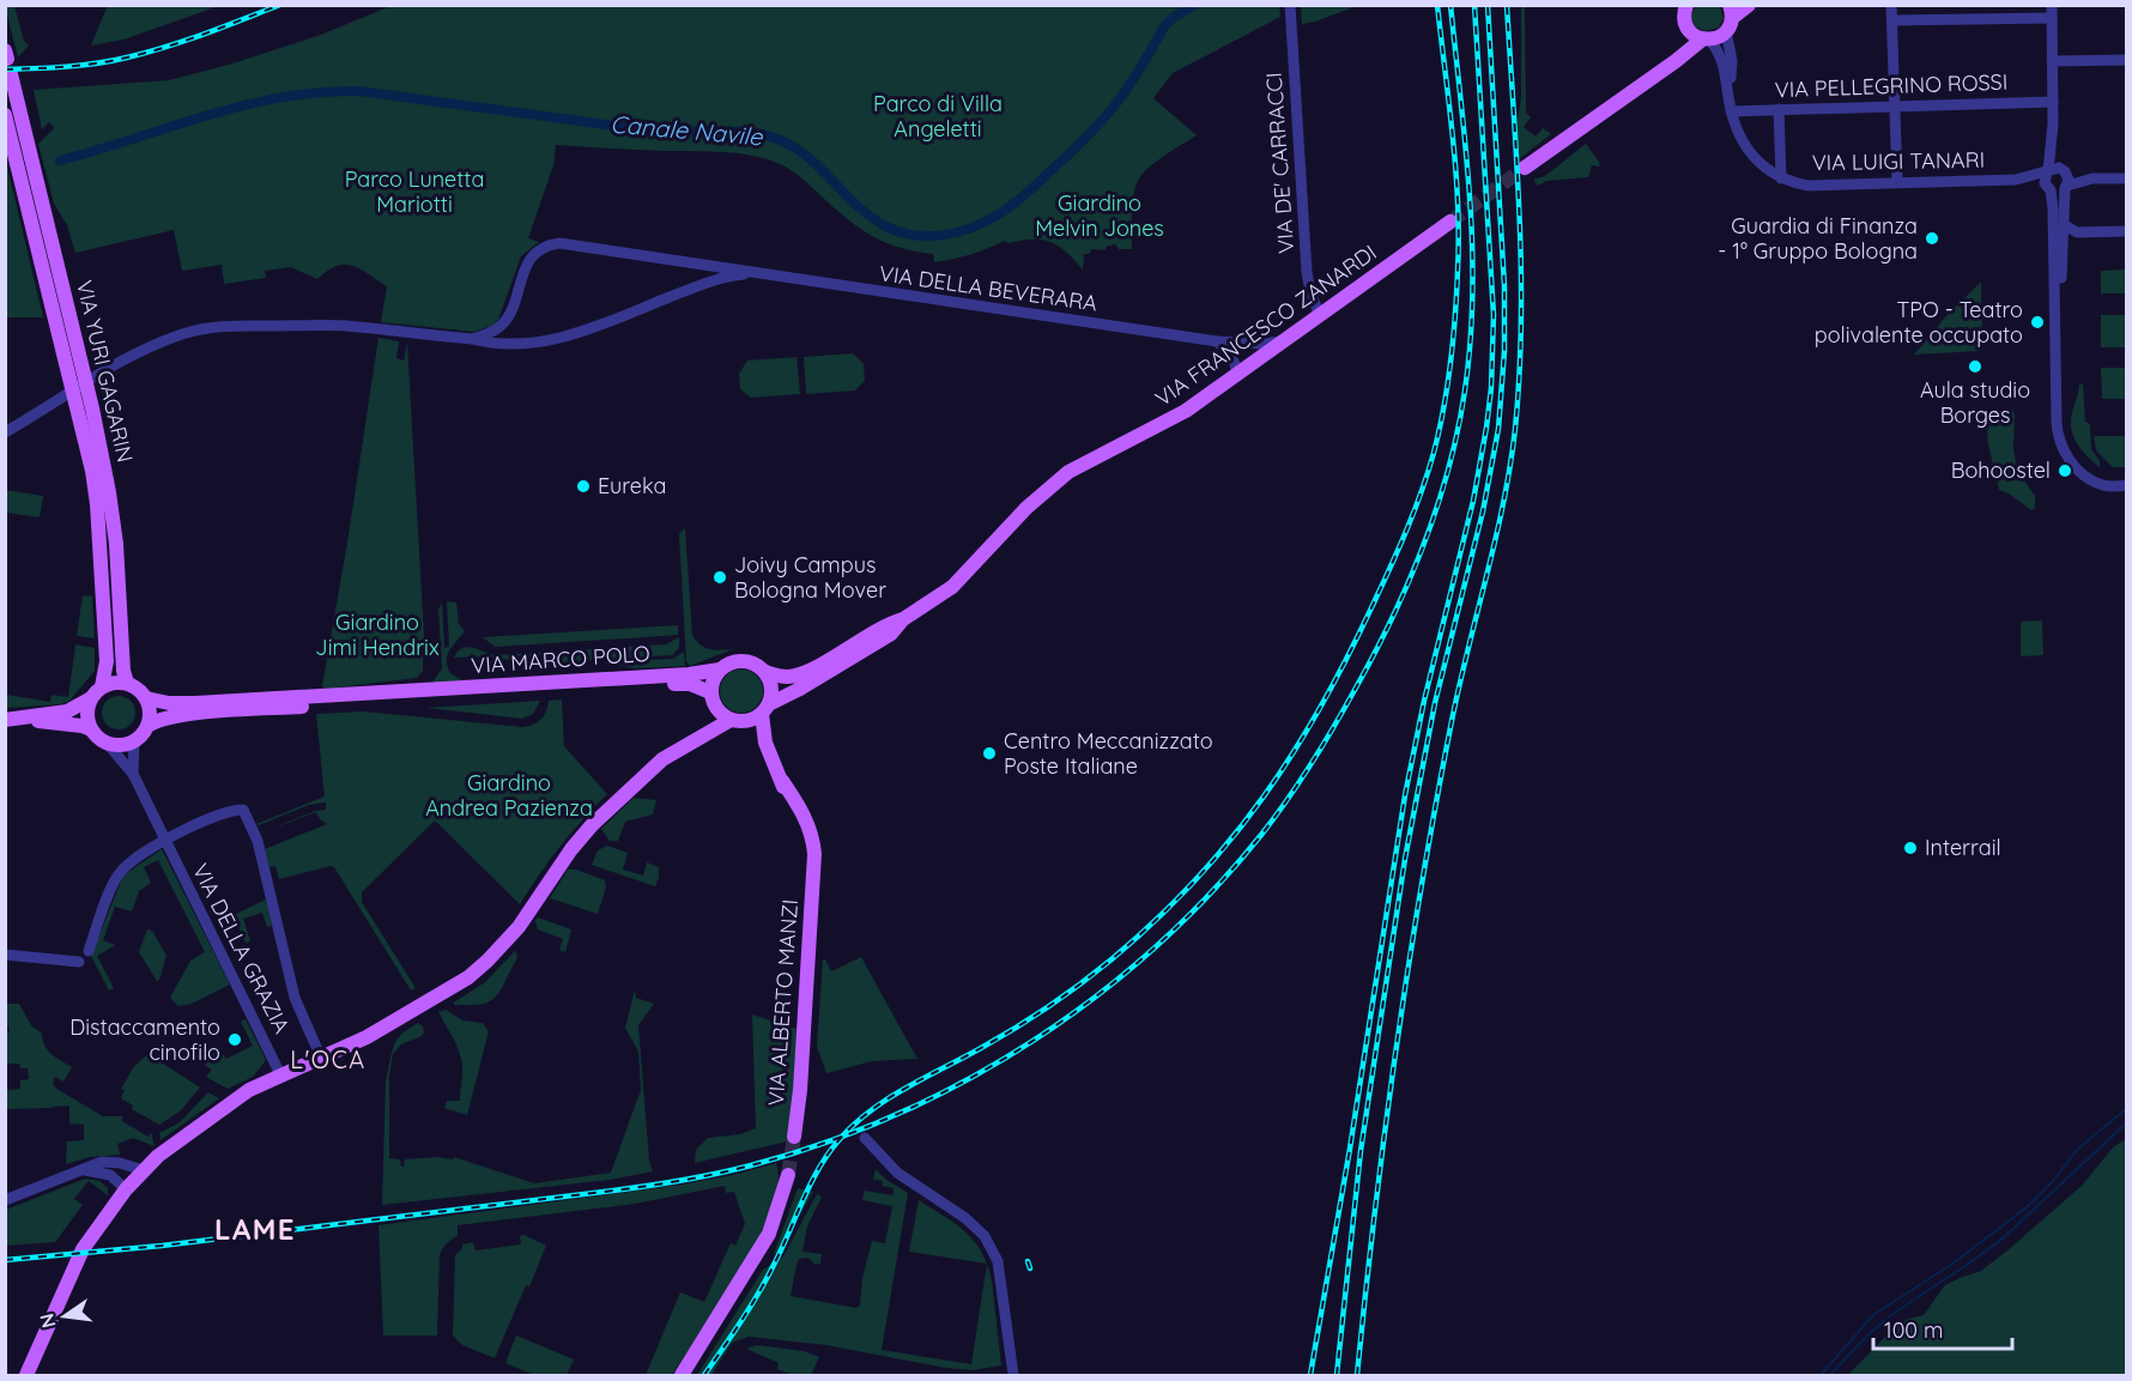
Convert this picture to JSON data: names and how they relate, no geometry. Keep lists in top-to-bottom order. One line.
{"streets":{"main road":["VIA FRANCESCO ZANARDI","VIA YURI GAGARIN","VIA MARCO POLO","VIA ALBERTO MANZI"],"street":["VIA PELLEGRINO ROSSI","VIA LUIGI TANARI","VIA DE' CARRACCI","VIA DELLA BEVERARA","VIA DELLA GRAZIA"]},"crossings":[["VIA PELLEGRINO ROSSI","VIA LUIGI TANARI"],["VIA DE' CARRACCI","VIA FRANCESCO ZANARDI"],["VIA DELLA BEVERARA","VIA FRANCESCO ZANARDI"],["VIA DELLA BEVERARA","VIA YURI GAGARIN"],["VIA FRANCESCO ZANARDI","VIA MARCO POLO"],["VIA FRANCESCO ZANARDI","VIA ALBERTO MANZI"],["VIA YURI GAGARIN","VIA MARCO POLO"],["VIA YURI GAGARIN","VIA DELLA GRAZIA"],["VIA MARCO POLO","VIA DELLA GRAZIA"],["VIA MARCO POLO","VIA ALBERTO MANZI"]],"districts":["L'OCA","LAME"],"water":["Canale Navile"],"parks":["Parco di Villa Angeletti","Parco Lunetta Mariotti","Giardino Melvin Jones","Giardino Jimi Hendrix","Giardino Andrea Pazienza"],"places":["Guardia di Finanza - 1° Gruppo Bologna","TPO - Teatro polivalente occupato","Aula studio Borges","Bohoostel","Eureka","Joivy Campus Bologna Mover","Centro Meccanizzato Poste Italiane","Interrail","Distaccamento cinofilo"],"scale_bar":"100 m","north":"left"}
